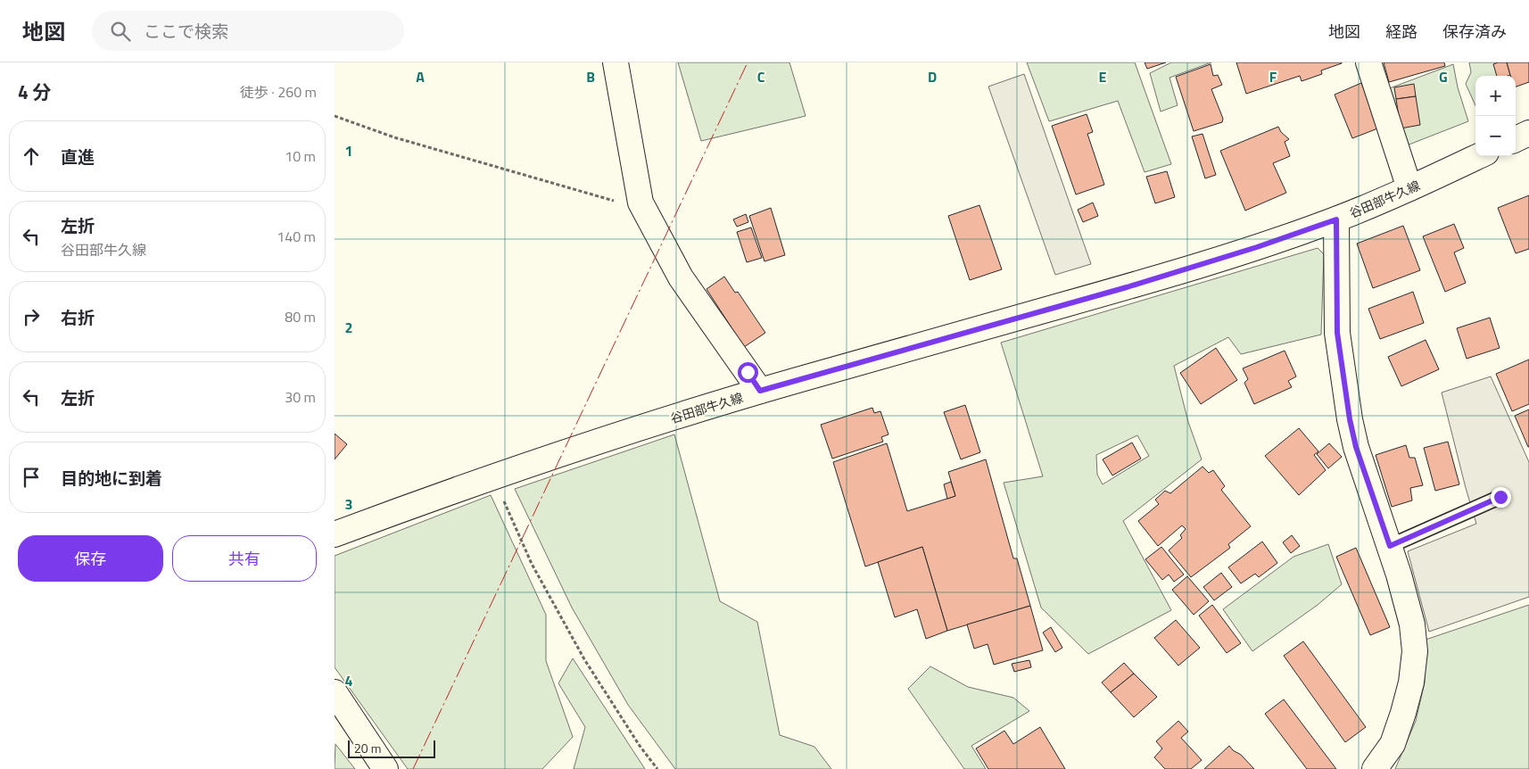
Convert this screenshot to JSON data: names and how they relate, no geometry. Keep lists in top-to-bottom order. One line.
{"streets":{"main road":["谷田部牛久線"]},"scale_bar":"20 m","page":{"header":"地図","search":"ここで検索","nav":["地図","経路","保存済み"],"heading":["4 分","徒歩 · 260 m"],"map_buttons":["+","−"],"list":[["直進","10 m"],["左折","谷田部牛久線","140 m"],["右折","80 m"],["左折","30 m"],"目的地に到着"],"buttons":["保存","共有"],"scale":"20 m"},"grid":{"columns":["A","B","C","D","E","F","G"],"rows":["1","2","3","4"]}}
